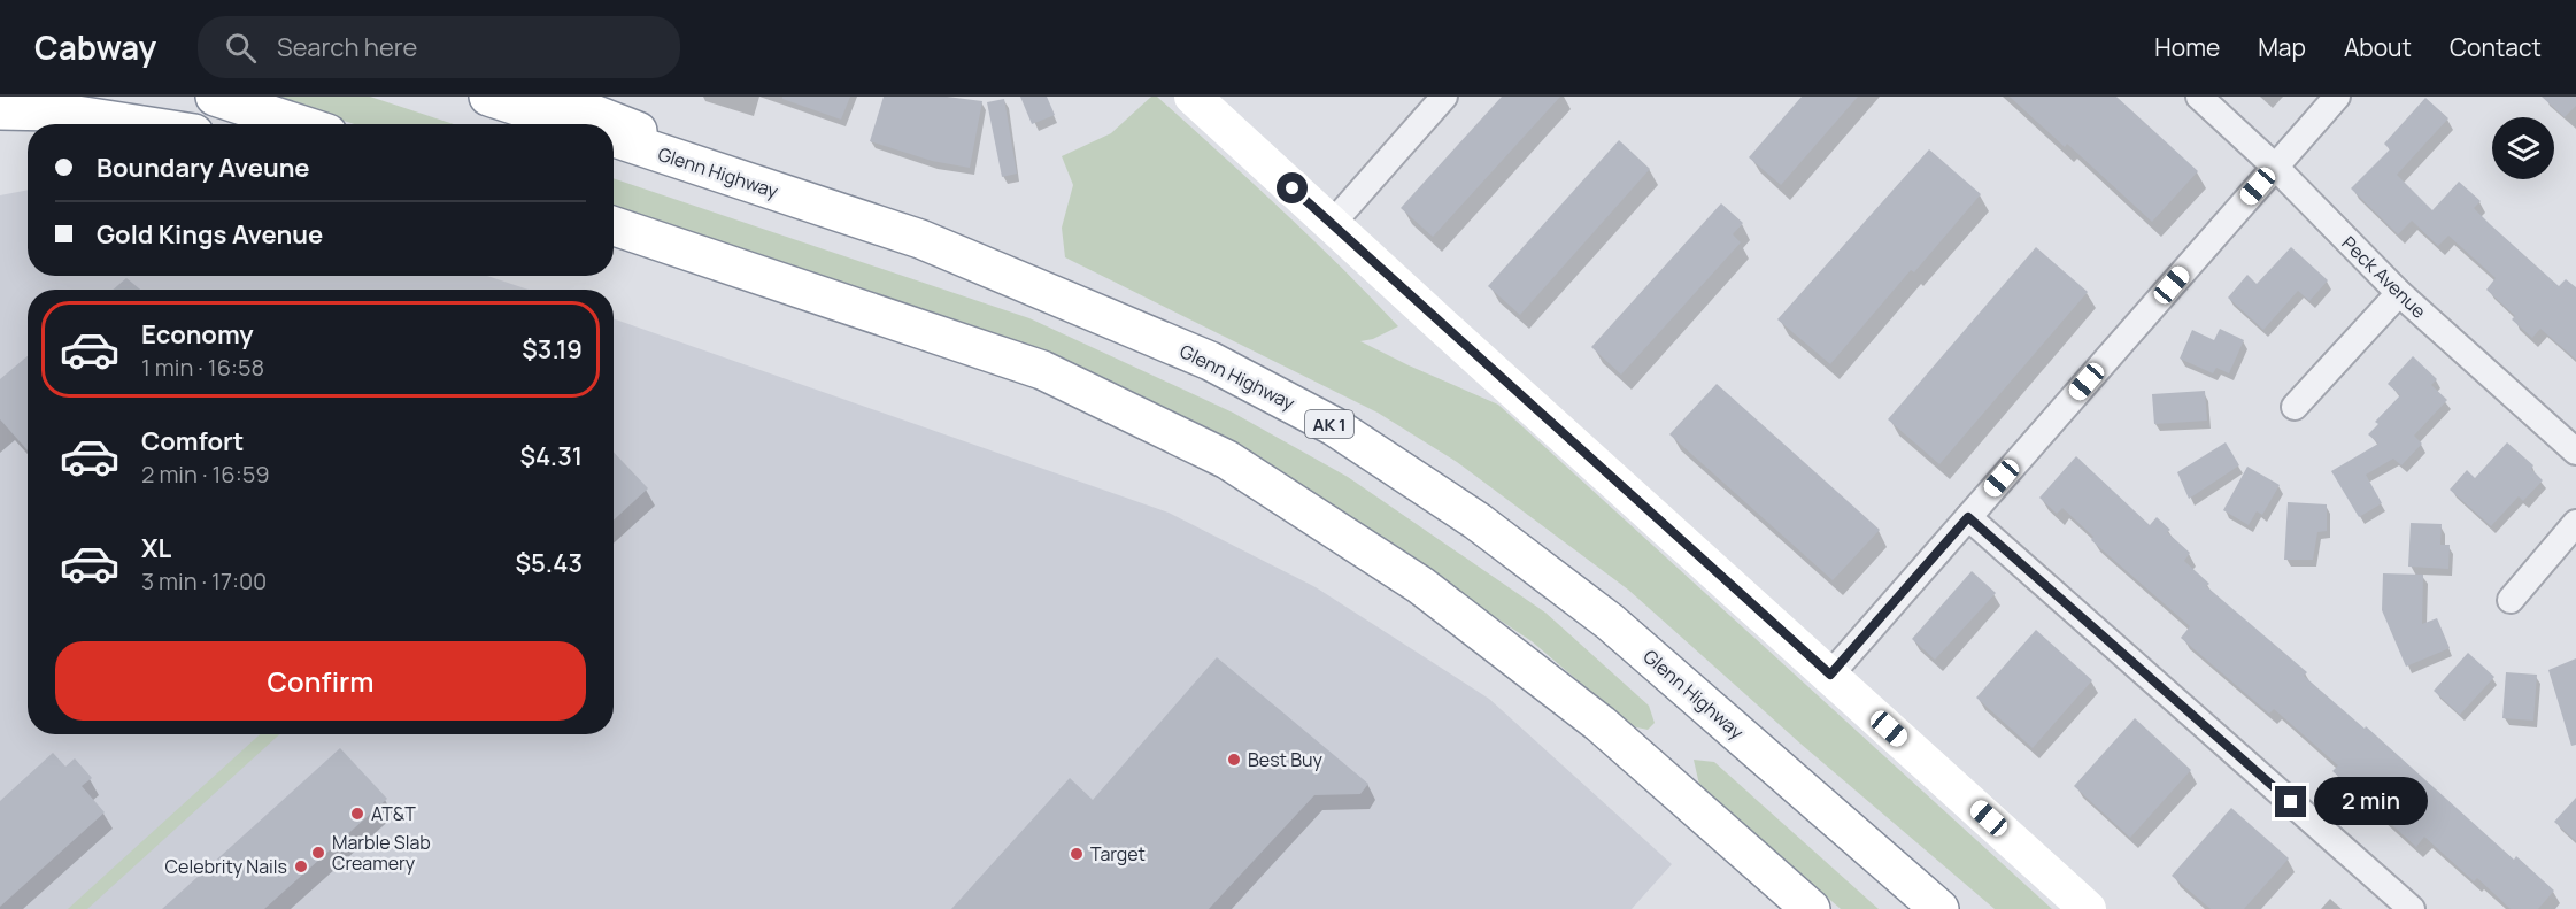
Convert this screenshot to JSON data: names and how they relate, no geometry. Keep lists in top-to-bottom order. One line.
{"streets":{"highway":["Glenn Highway","AK 1"],"street":["Peck Avenue"]},"places":["Best Buy","AT&T","Marble Slab Creamery","Target","Celebrity Nails"],"page":{"header":"Cabway","search":"Search here","nav":["Home","Map","About","Contact"],"banner":["Boundary Aveune","Gold Kings Avenue"],"list":[{"name":"Economy","note":"1 min · 16:58","value":"$3.19"},{"name":"Comfort","note":"2 min · 16:59","value":"$4.31"},{"name":"XL","note":"3 min · 17:00","value":"$5.43"}],"buttons":"Confirm","bubble":"2 min"}}
